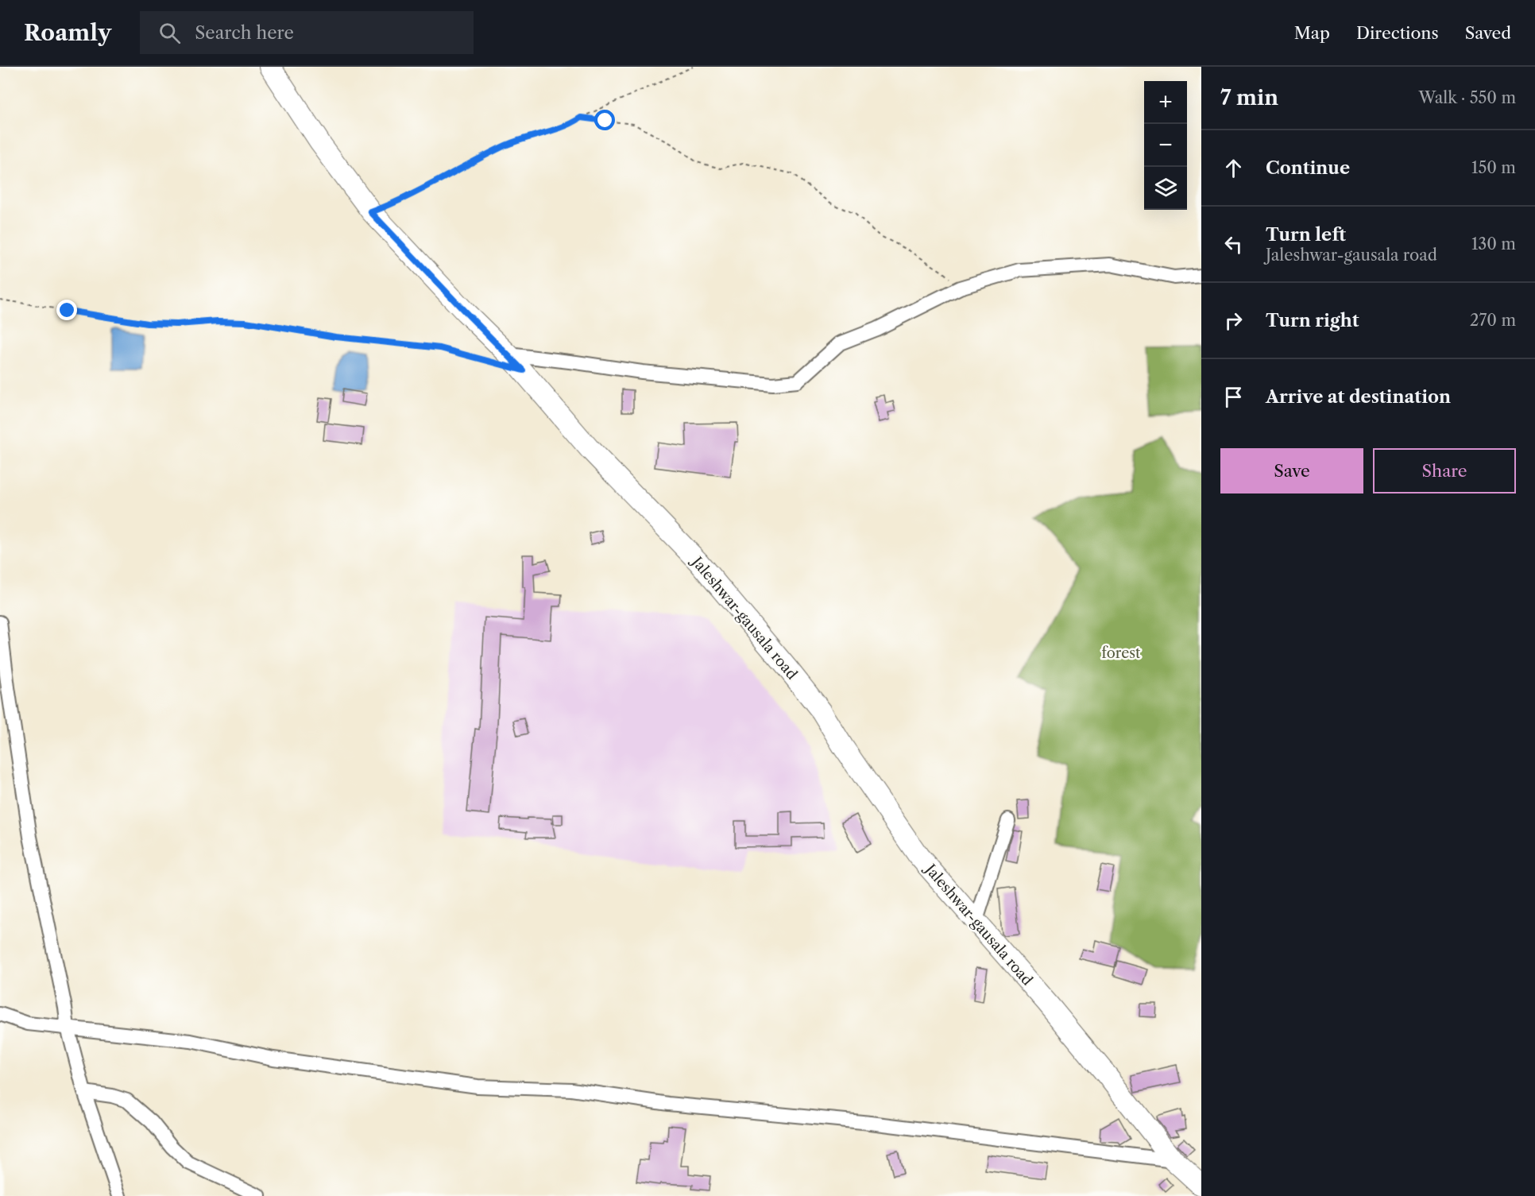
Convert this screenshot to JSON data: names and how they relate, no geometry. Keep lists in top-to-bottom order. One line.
{"streets":{"main road":["Jaleshwar-gausala road"]},"parks":["forest"],"page":{"header":"Roamly","search":"Search here","nav":["Map","Directions","Saved"],"heading":["7 min","Walk · 550 m"],"map_buttons":["+","−"],"list":[["Continue","150 m"],["Turn left","Jaleshwar-gausala road","130 m"],["Turn right","270 m"],"Arrive at destination"],"buttons":["Save","Share"]}}
